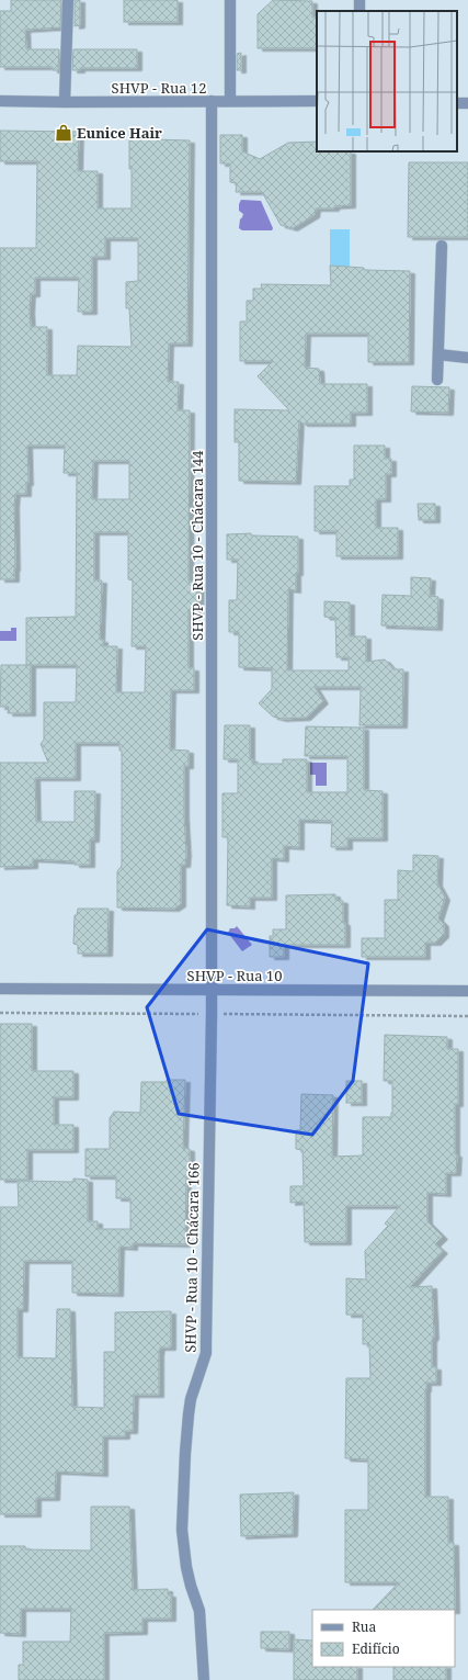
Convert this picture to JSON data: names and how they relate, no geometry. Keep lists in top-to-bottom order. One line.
{"streets":{"street":["SHVP - Rua 12","SHVP - Rua 10 - Chácara 144","SHVP - Rua 10","SHVP - Rua 10 - Chácara 166"]},"crossings":[["SHVP - Rua 12","SHVP - Rua 10 - Chácara 144"],["SHVP - Rua 10 - Chácara 144","SHVP - Rua 10"],["SHVP - Rua 10 - Chácara 144","SHVP - Rua 10 - Chácara 166"],["SHVP - Rua 10","SHVP - Rua 10 - Chácara 166"]],"places":{"shop":["Eunice Hair"]},"legend":["Rua","Edifício"]}
